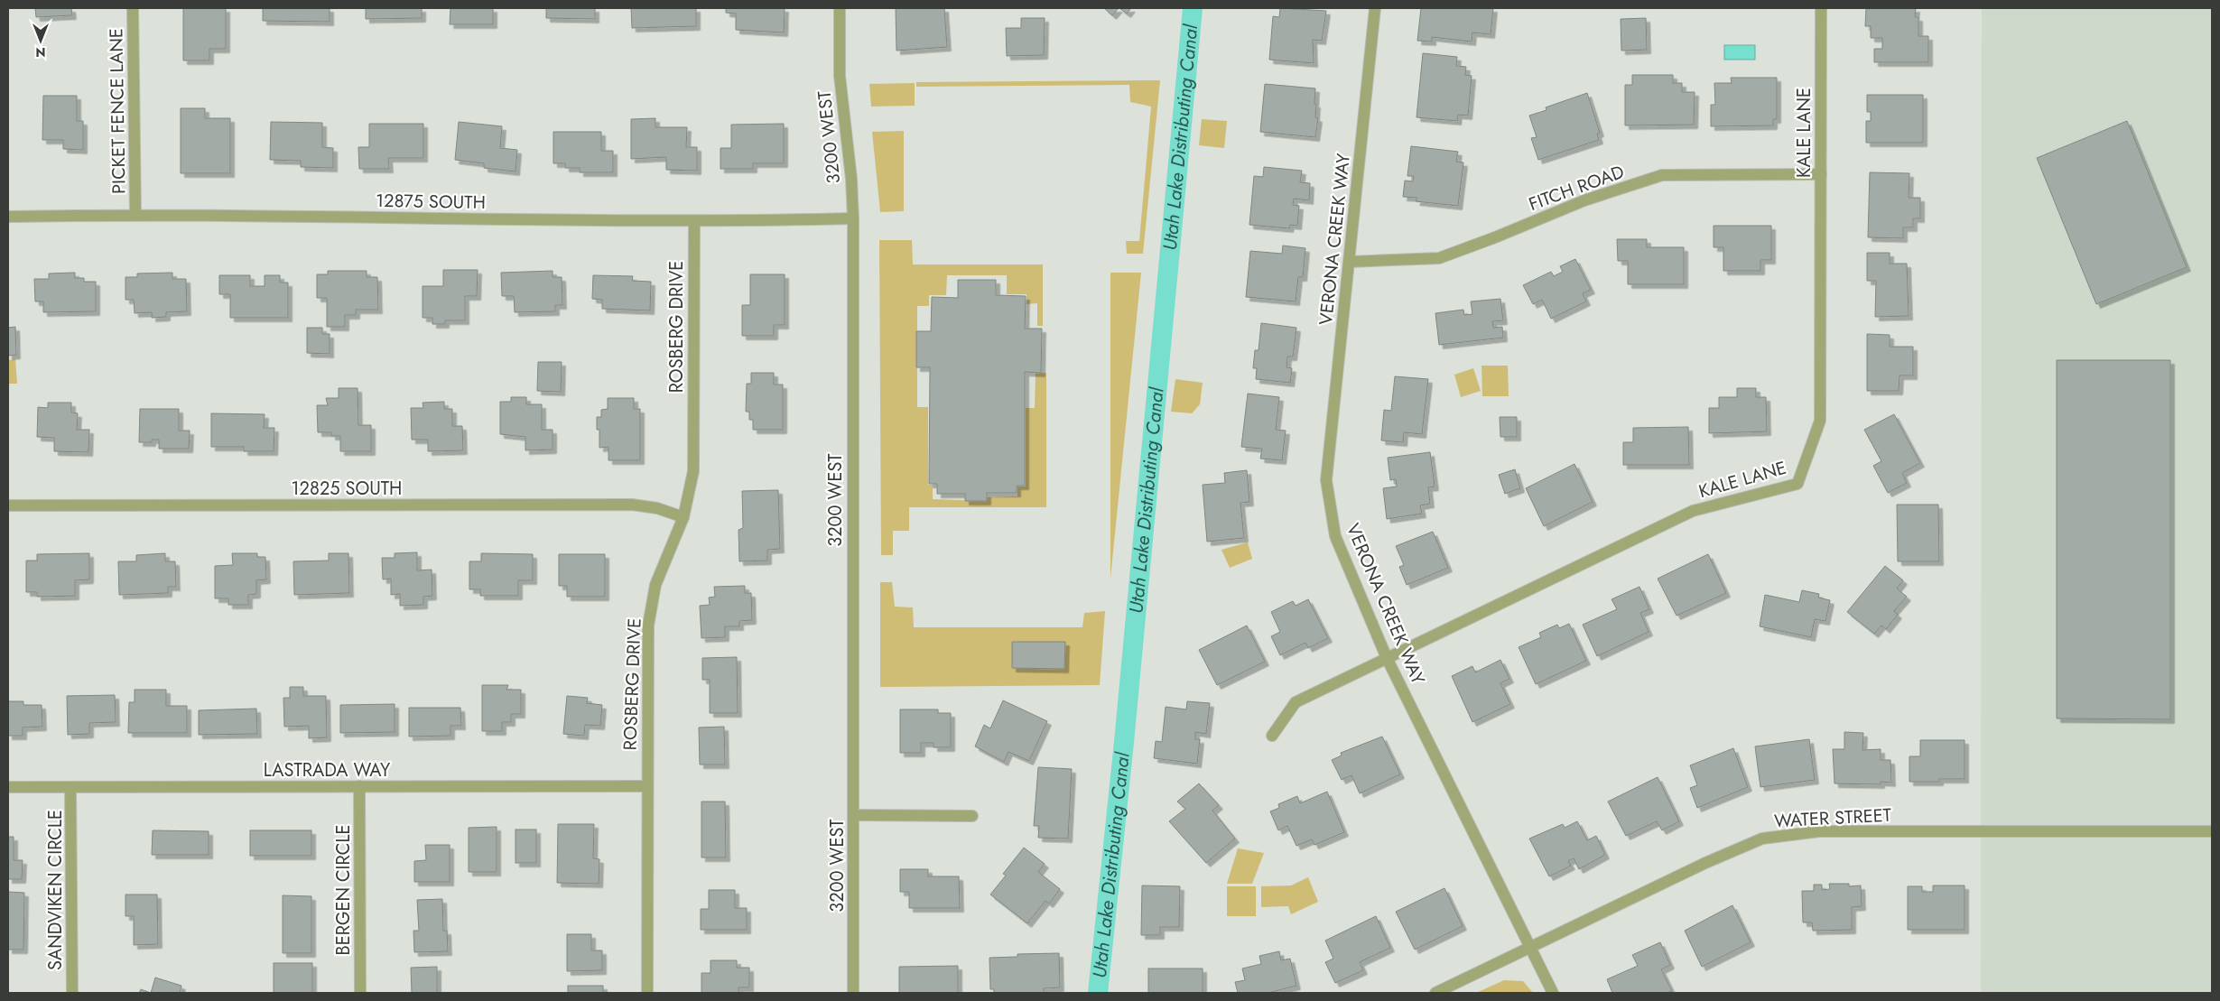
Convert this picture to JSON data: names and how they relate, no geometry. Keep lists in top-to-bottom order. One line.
{"streets":{"street":["PICKET FENCE LANE","KALE LANE","3200 WEST","FITCH ROAD","12875 SOUTH","VERONA CREEK WAY","ROSBERG DRIVE","12825 SOUTH","LASTRADA WAY","WATER STREET","SANDVIKEN CIRCLE","BERGEN CIRCLE"]},"crossings":[["PICKET FENCE LANE","12875 SOUTH"],["KALE LANE","FITCH ROAD"],["KALE LANE","VERONA CREEK WAY"],["3200 WEST","12875 SOUTH"],["FITCH ROAD","VERONA CREEK WAY"],["12875 SOUTH","ROSBERG DRIVE"],["VERONA CREEK WAY","WATER STREET"],["ROSBERG DRIVE","12825 SOUTH"],["ROSBERG DRIVE","LASTRADA WAY"],["LASTRADA WAY","SANDVIKEN CIRCLE"],["LASTRADA WAY","BERGEN CIRCLE"]],"water":["Utah Lake Distributing Canal"],"north":"bottom"}
